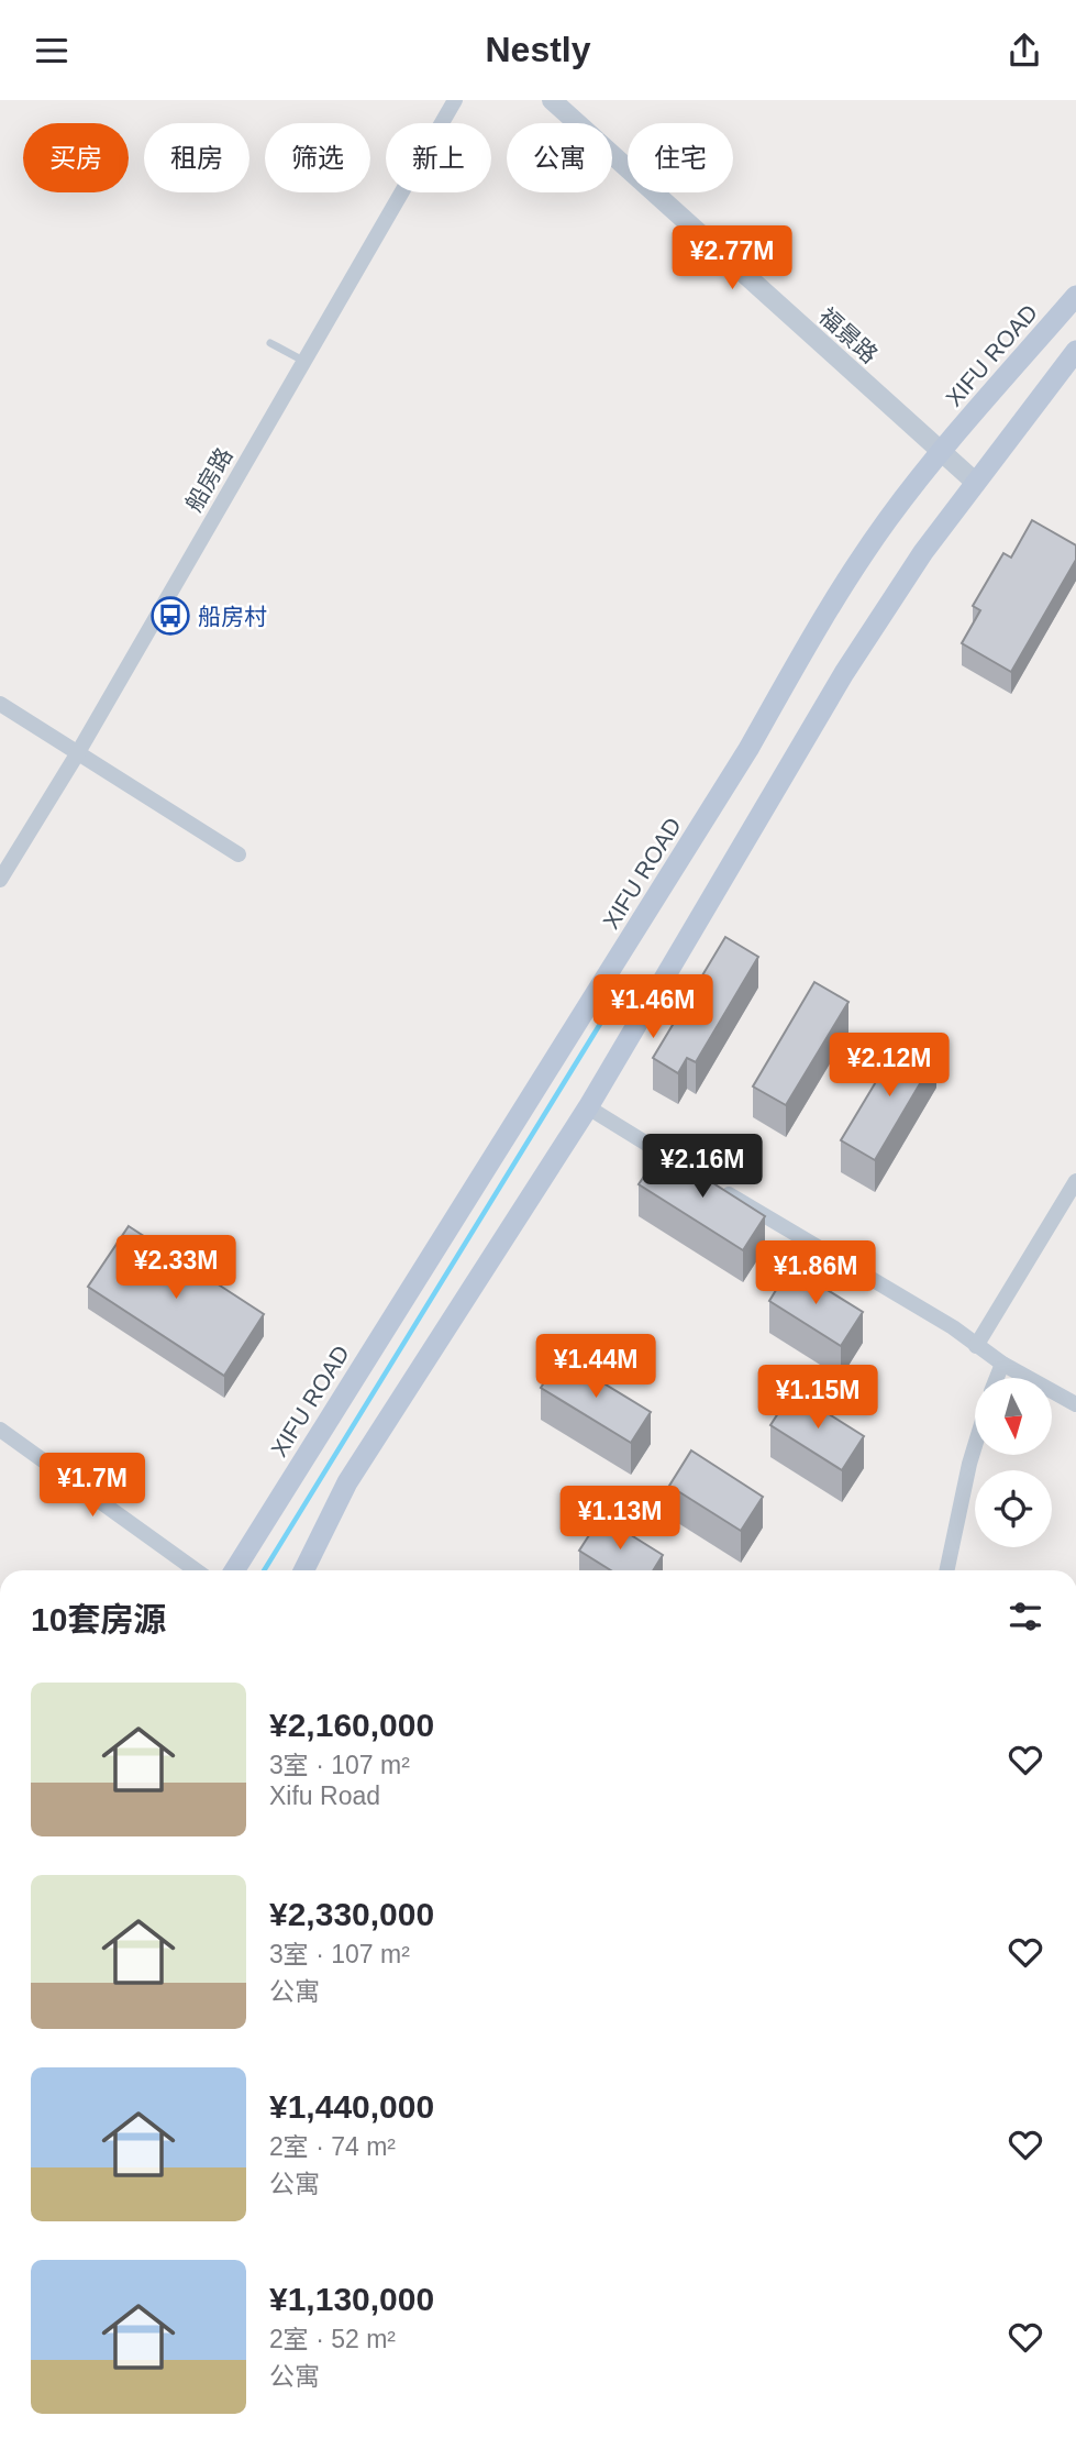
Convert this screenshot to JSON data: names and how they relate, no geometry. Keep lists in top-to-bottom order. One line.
{"streets":{"main road":["XIFU ROAD"],"street":["福景路","船房路"]},"crossings":[["福景路","XIFU ROAD"]],"places":{"bus stop":["船房村"]},"north":"bottom","page":{"header":"Nestly","chip":["买房","租房","筛选","新上","公寓","住宅"],"price":["¥2.77M","¥1.46M","¥2.12M","¥2.16M","¥2.33M","¥1.86M","¥1.44M","¥1.15M","¥1.7M","¥1.13M"],"heading":"10套房源","list":[{"name":"¥2,160,000","note":"3室 · 107 m² · Xifu Road"},{"name":"¥2,330,000","note":"3室 · 107 m² · 公寓"},{"name":"¥1,440,000","note":"2室 · 74 m² · 公寓"},{"name":"¥1,130,000","note":"2室 · 52 m² · 公寓"}]}}
